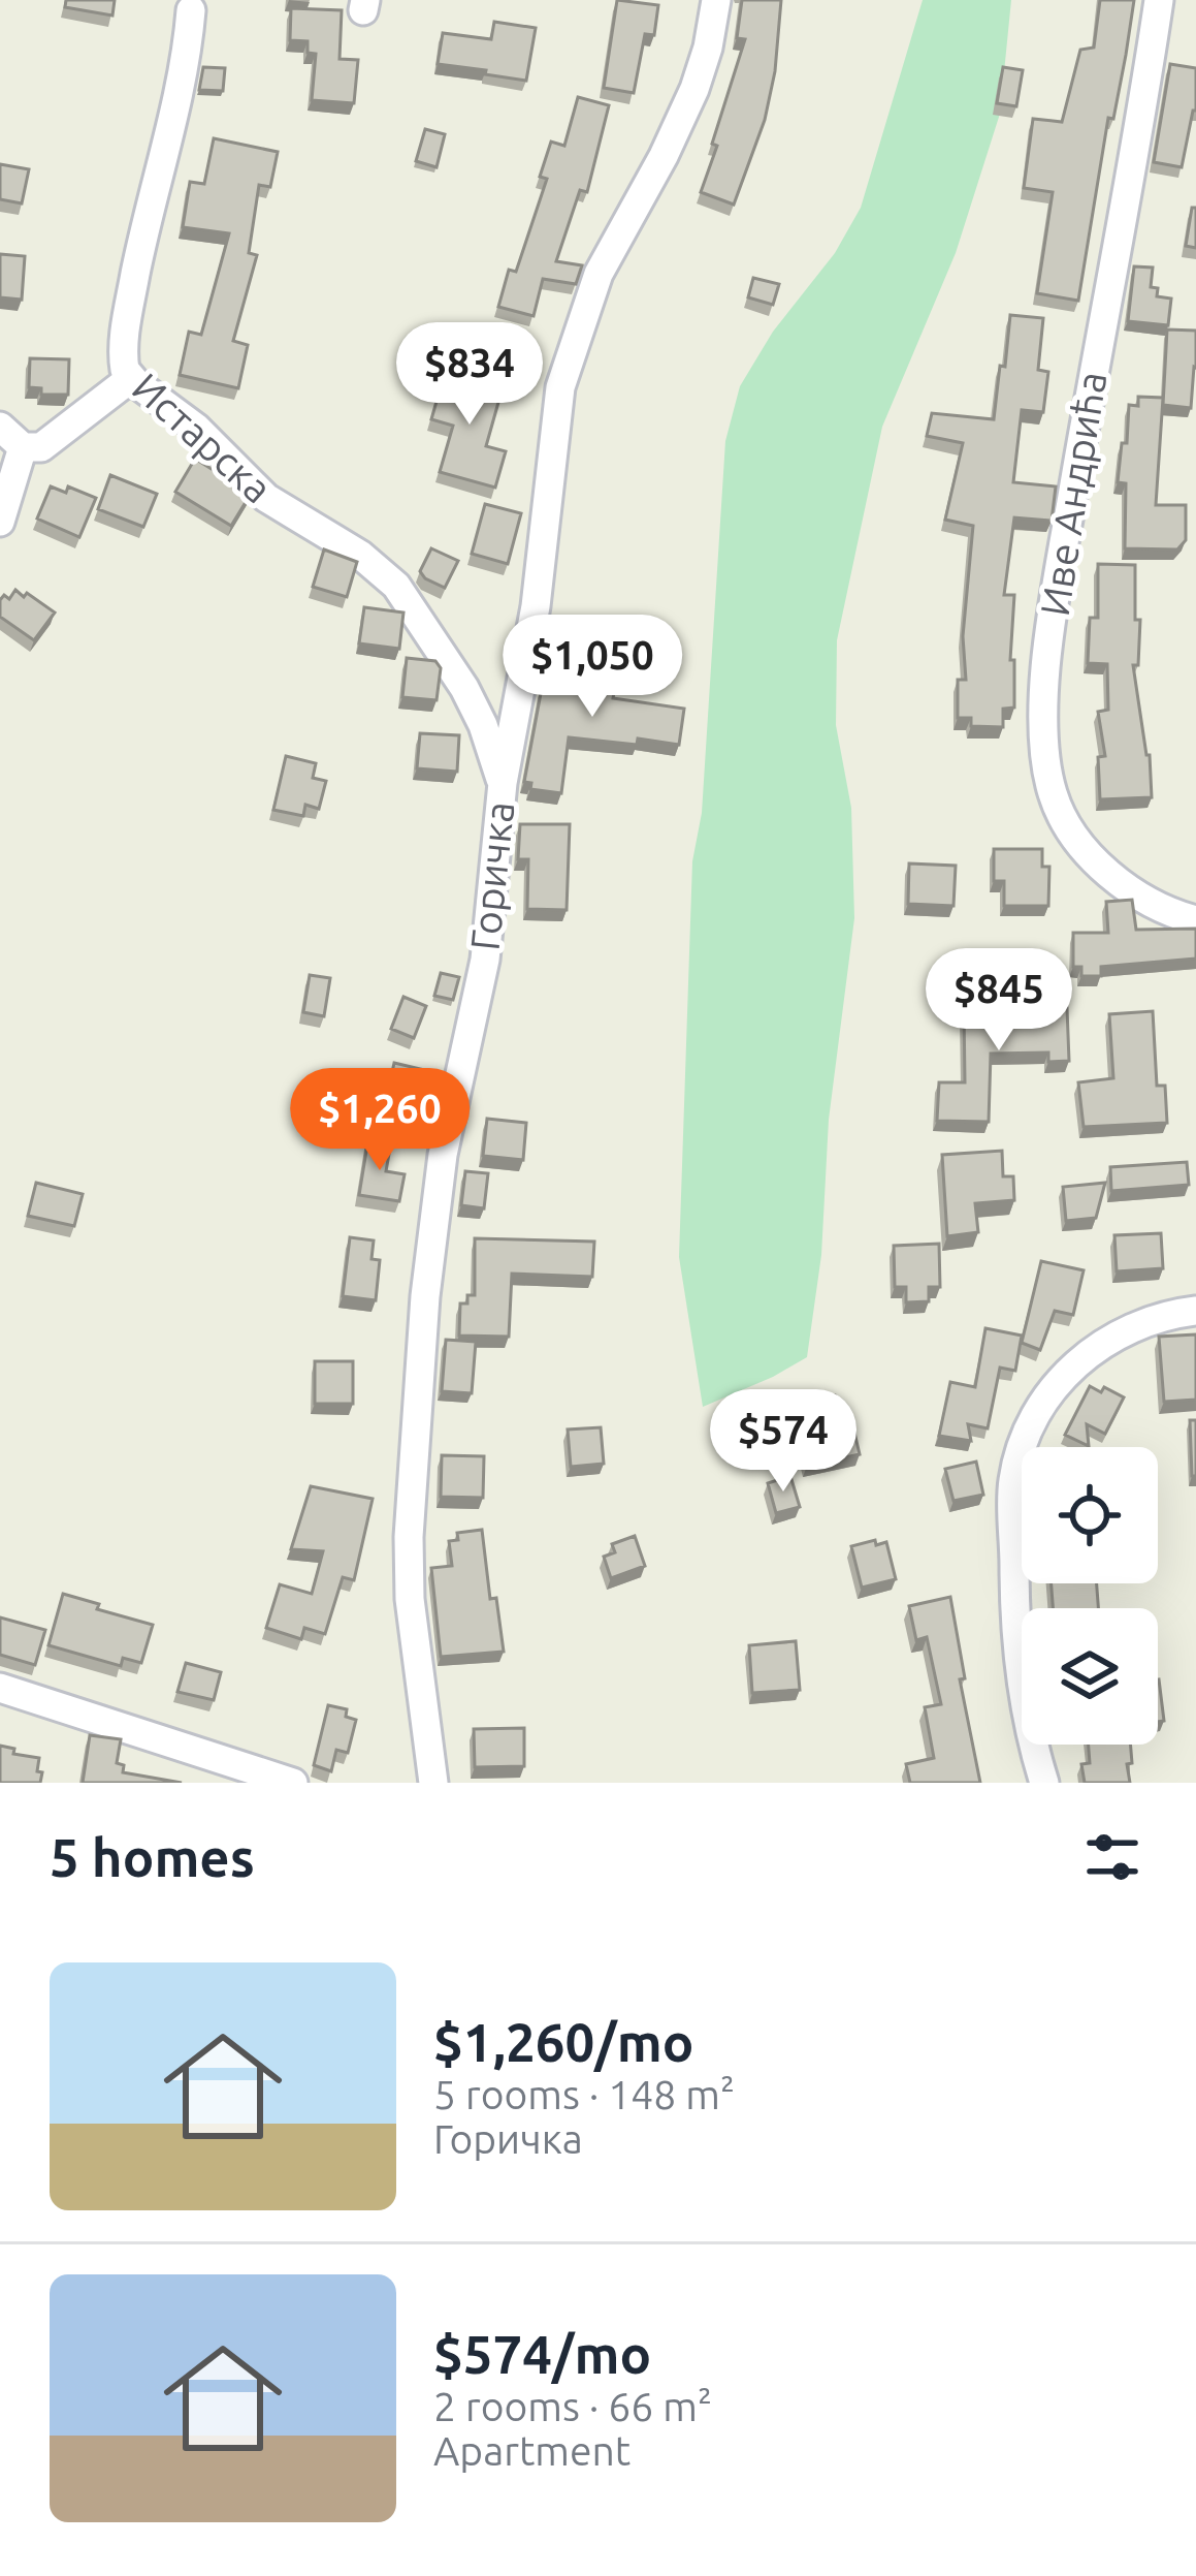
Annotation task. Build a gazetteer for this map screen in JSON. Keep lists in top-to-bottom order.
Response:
{
  "streets": {
    "street": ["Истарска", "Иве Андрића", "Горичка"]
  },
  "crossings": [
    ["Истарска", "Горичка"]
  ],
  "page": {
    "price": [
      "$834",
      "$1,050",
      "$845",
      "$1,260",
      "$574"
    ],
    "heading": "5 homes",
    "list": [
      {
        "name": "$1,260/mo",
        "note": "5 rooms · 148 m² · Горичка"
      },
      {
        "name": "$574/mo",
        "note": "2 rooms · 66 m² · Apartment"
      }
    ]
  }
}
